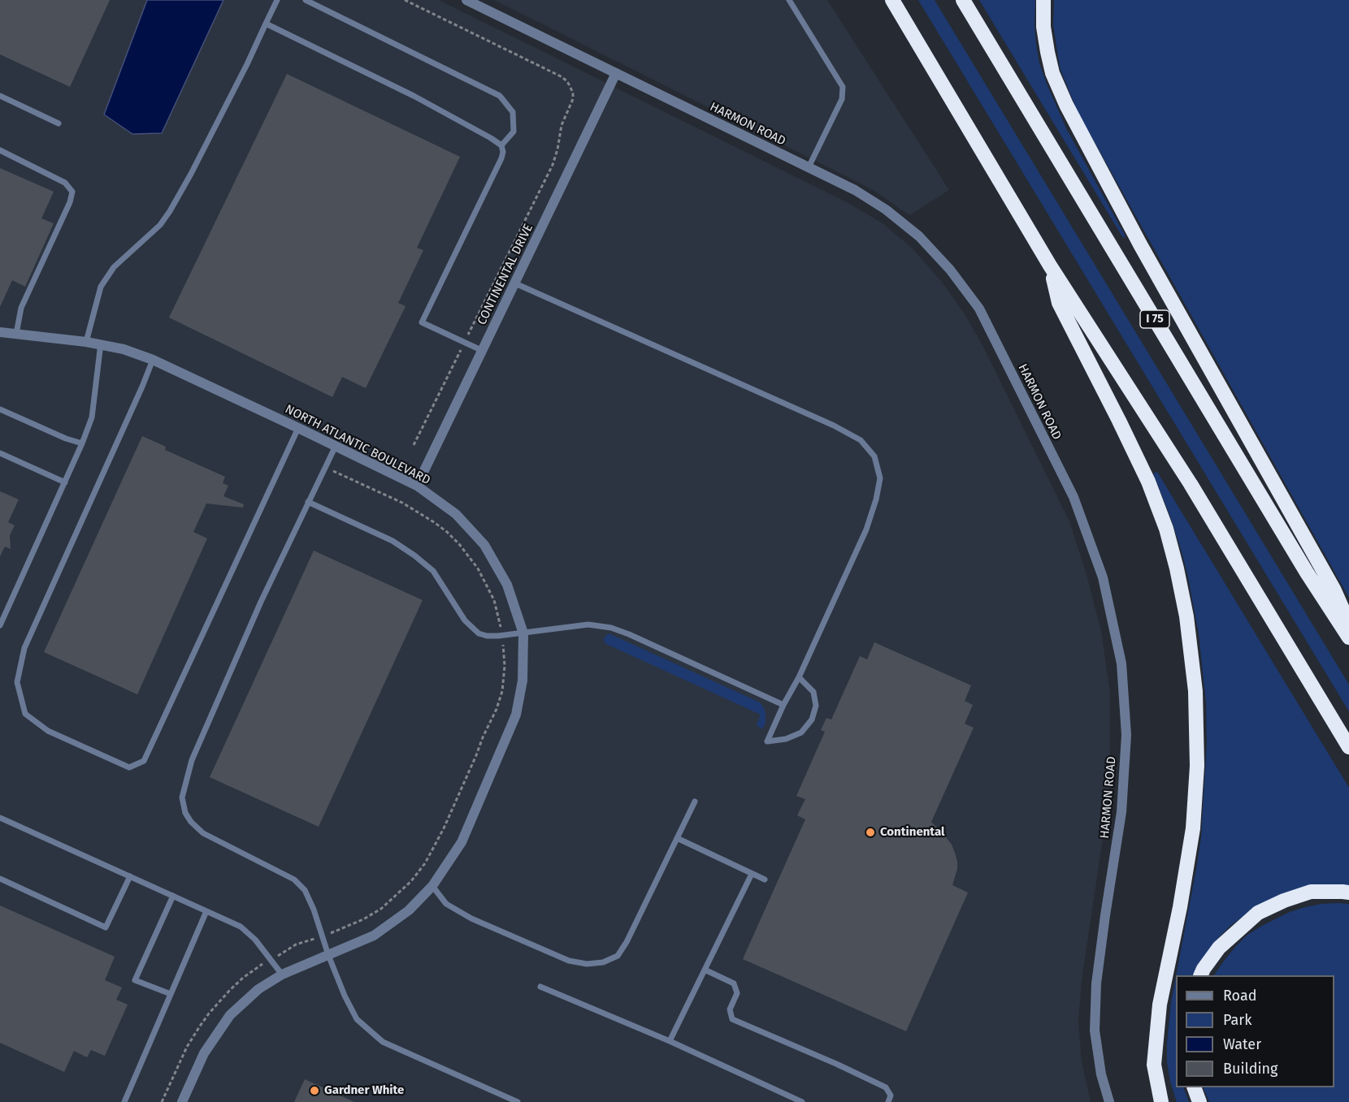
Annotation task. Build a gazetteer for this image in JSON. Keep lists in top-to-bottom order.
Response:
{
  "streets": {
    "highway": ["I 75"],
    "street": ["HARMON ROAD", "CONTINENTAL DRIVE", "NORTH ATLANTIC BOULEVARD"]
  },
  "crossings": [
    ["HARMON ROAD", "CONTINENTAL DRIVE"],
    ["CONTINENTAL DRIVE", "NORTH ATLANTIC BOULEVARD"]
  ],
  "places": ["Continental", "Gardner White"],
  "legend": [
    "Road",
    "Park",
    "Water",
    "Building"
  ]
}
